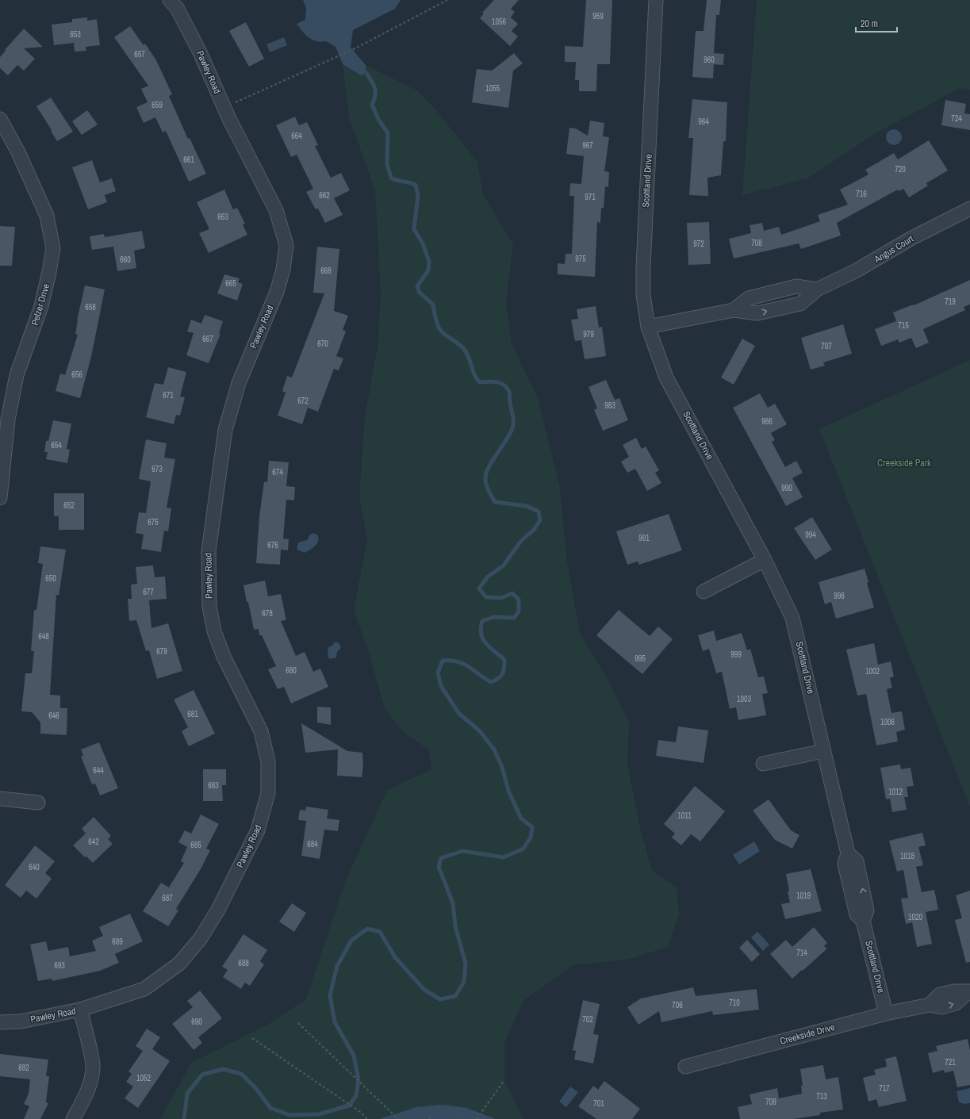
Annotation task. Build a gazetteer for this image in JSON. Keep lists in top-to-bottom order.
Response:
{
  "streets": {
    "street": [
      "Pawley Road",
      "Scottland Drive",
      "Angus Court",
      "Pelzer Drive",
      "Creekside Drive"
    ]
  },
  "crossings": [
    ["Scottland Drive", "Angus Court"],
    ["Scottland Drive", "Creekside Drive"]
  ],
  "parks": ["Creekside Park"],
  "house_numbers": [
    "959",
    "1056",
    "653",
    "657",
    "960",
    "1055",
    "659",
    "724",
    "964",
    "664",
    "967",
    "661",
    "720",
    "716",
    "662",
    "971",
    "663",
    "708",
    "972",
    "975",
    "660",
    "668",
    "665",
    "719",
    "658",
    "715",
    "979",
    "667",
    "670",
    "707",
    "656",
    "671",
    "672",
    "983",
    "986",
    "654",
    "673",
    "674",
    "990",
    "652",
    "675",
    "994",
    "991",
    "676",
    "650",
    "677",
    "998",
    "678",
    "648",
    "679",
    "999",
    "995",
    "680",
    "1002",
    "1003",
    "681",
    "646",
    "1006",
    "644",
    "683",
    "1012",
    "1011",
    "642",
    "684",
    "685",
    "1018",
    "640",
    "1019",
    "687",
    "1020",
    "689",
    "714",
    "688",
    "693",
    "710",
    "706",
    "702",
    "690",
    "721",
    "692",
    "1052",
    "717",
    "713",
    "709",
    "701"
  ],
  "scale_bar": "20 m"
}
